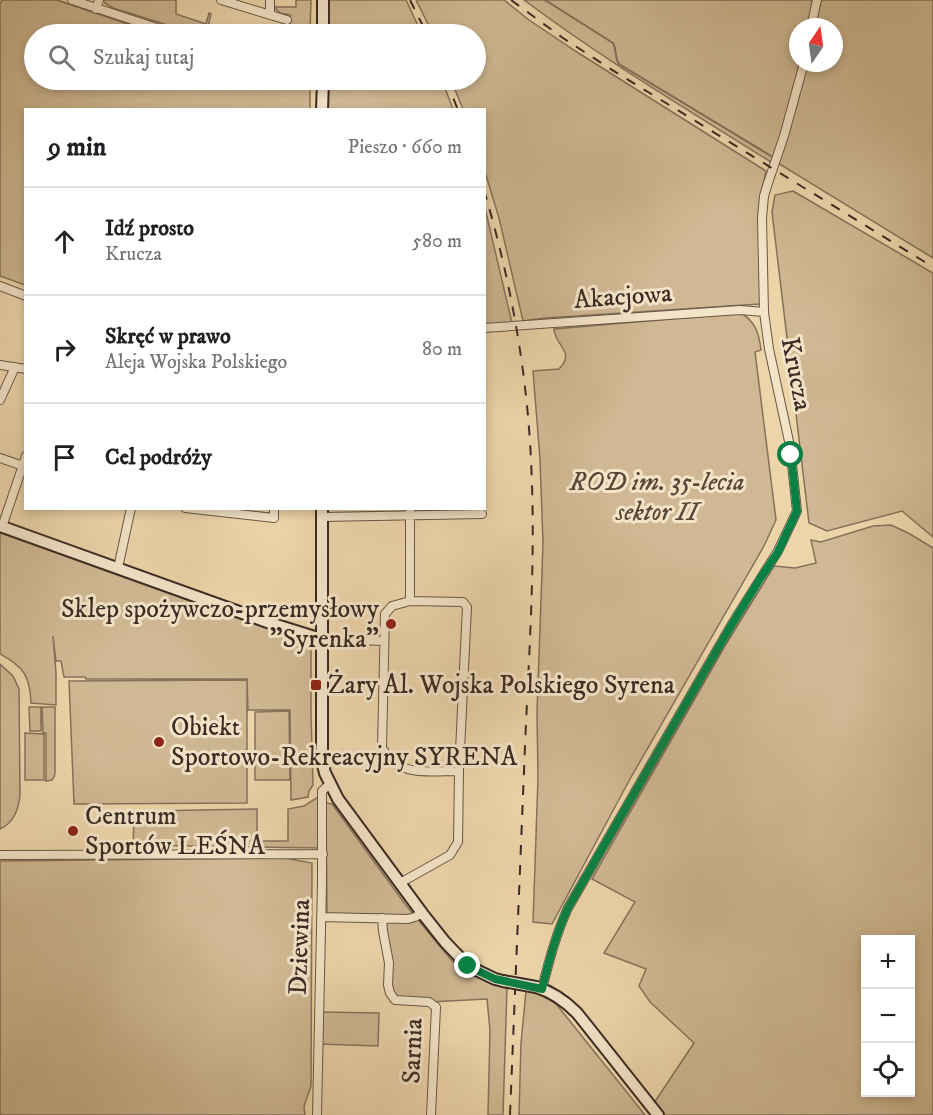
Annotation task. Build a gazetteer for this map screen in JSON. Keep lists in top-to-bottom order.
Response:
{
  "streets": {
    "street": [
      "Akacjowa",
      "Krucza",
      "Dziewina",
      "Sarnia"
    ]
  },
  "crossings": [
    ["Akacjowa", "Krucza"]
  ],
  "parks": ["ROD im. 35-lecia sektor II"],
  "places": {
    "other": ["Sklep spożywczo-przemysłowy \"Syrenka\"", "Obiekt Sportowo-Rekreacyjny SYRENA", "Centrum Sportów LEŚNA"],
    "transit": ["Żary Al. Wojska Polskiego Syrena"]
  },
  "north": "top",
  "page": {
    "search": "Szukaj tutaj",
    "heading": ["9 min", "Pieszo · 660 m"],
    "list": [
      ["Idź prosto", "Krucza", "580 m"],
      ["Skręć w prawo", "Aleja Wojska Polskiego", "80 m"],
      "Cel podróży"
    ],
    "map_buttons": ["+", "−"]
  }
}
